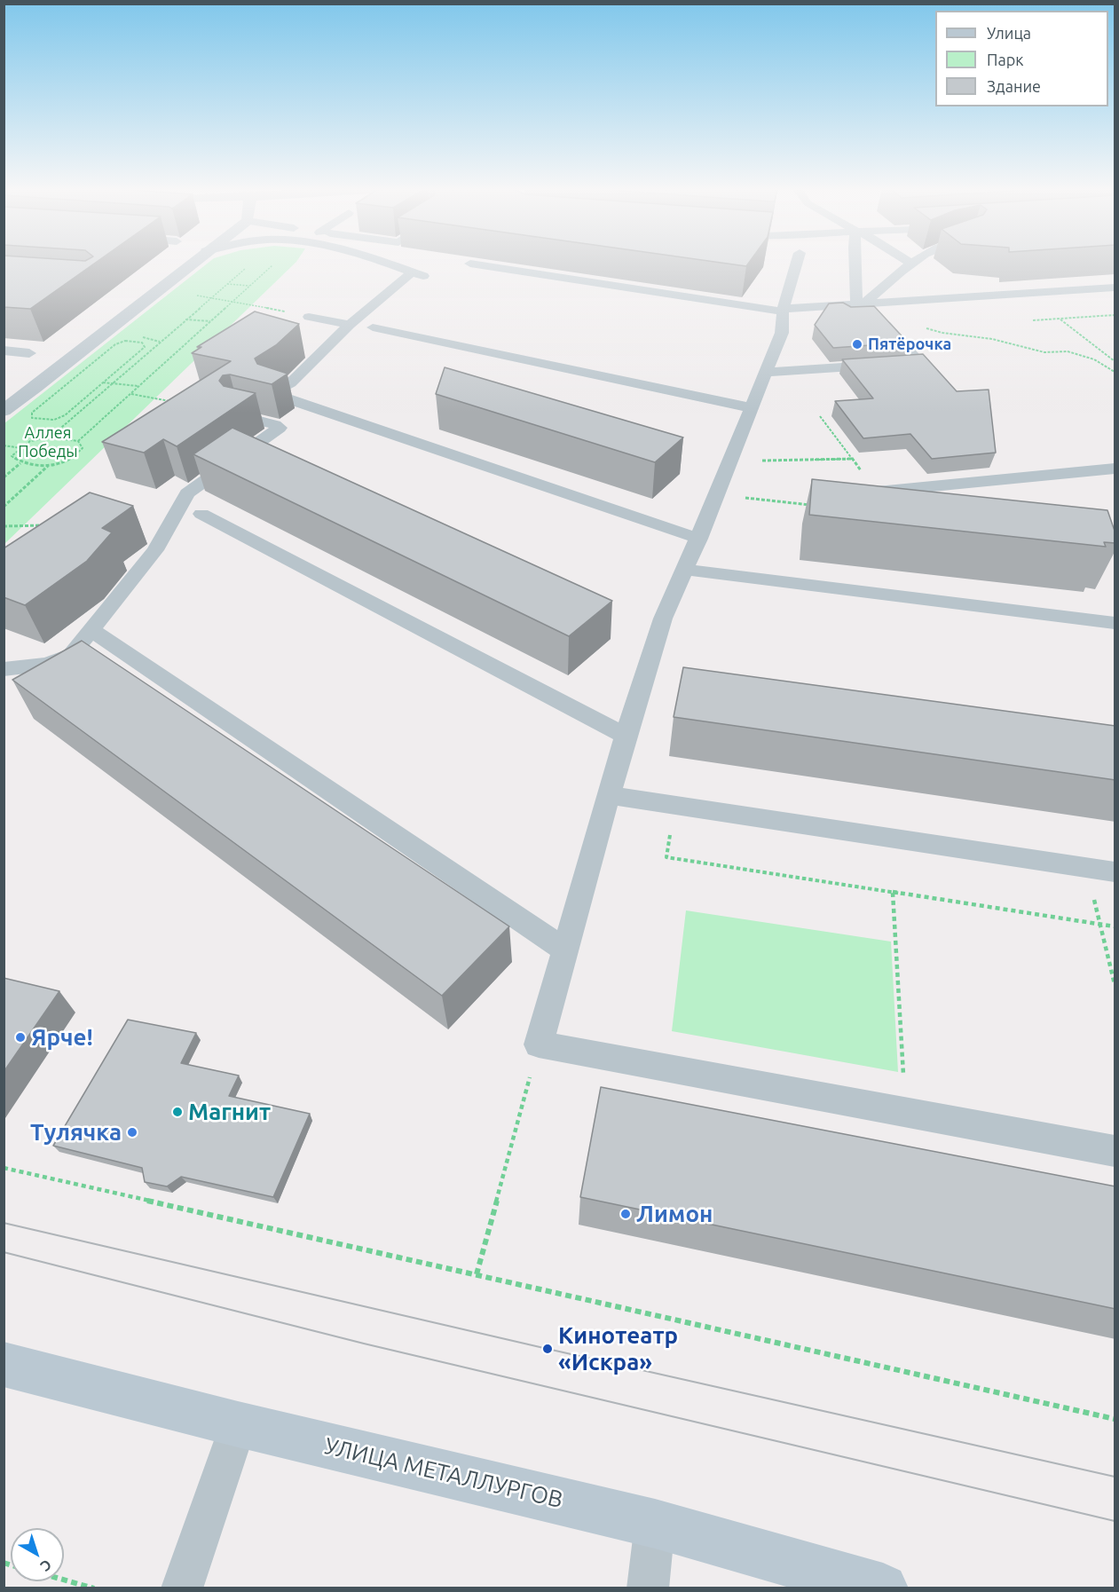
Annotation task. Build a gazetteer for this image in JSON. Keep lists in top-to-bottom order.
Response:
{
  "streets": {
    "main road": ["УЛИЦА МЕТАЛЛУРГОВ"]
  },
  "parks": ["Аллея Победы"],
  "places": [
    "Пятёрочка",
    "Ярче!",
    "Магнит",
    "Тулячка",
    "Лимон",
    "Кинотеатр «Искра»"
  ],
  "legend": ["Улица", "Парк", "Здание"],
  "north": "bottom right"
}
